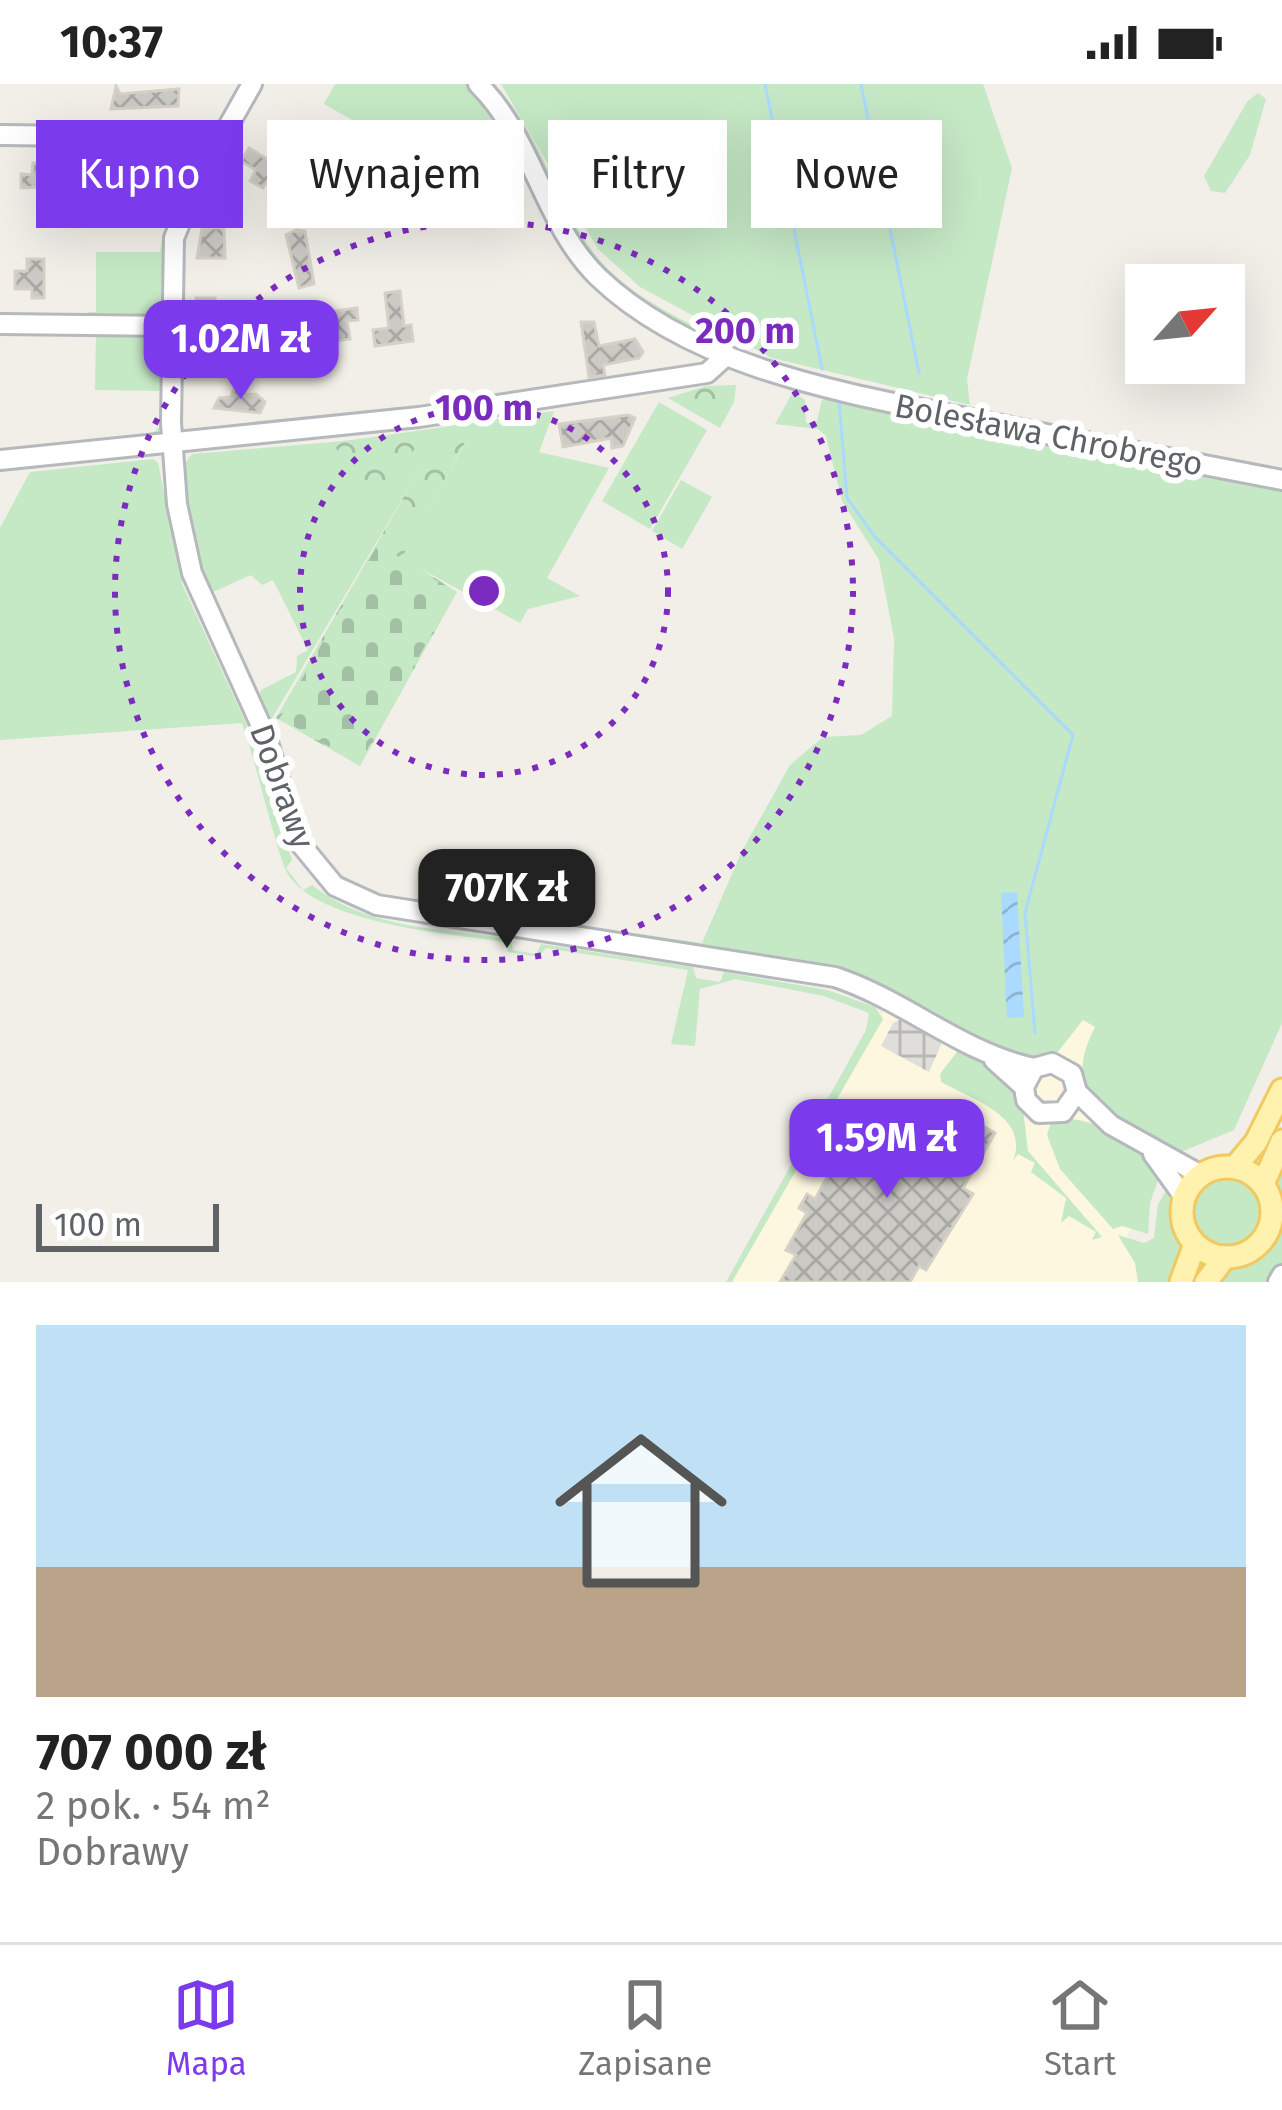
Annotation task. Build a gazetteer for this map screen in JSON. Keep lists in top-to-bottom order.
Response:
{
  "streets": {
    "street": ["Bolesława Chrobrego", "Dobrawy"]
  },
  "scale_bar": "100 m",
  "north": "top right",
  "page": {
    "status": "10:37",
    "chip": [
      "Kupno",
      "Wynajem",
      "Filtry",
      "Nowe"
    ],
    "price": ["1.02M zł", "707K zł", "1.59M zł"],
    "scale": "100 m",
    "list": [
      {
        "name": "707 000 zł",
        "note": "2 pok. · 54 m² · Dobrawy"
      }
    ],
    "tabs": ["Mapa", "Zapisane", "Start"]
  },
  "rings": ["200 m", "100 m"]
}
